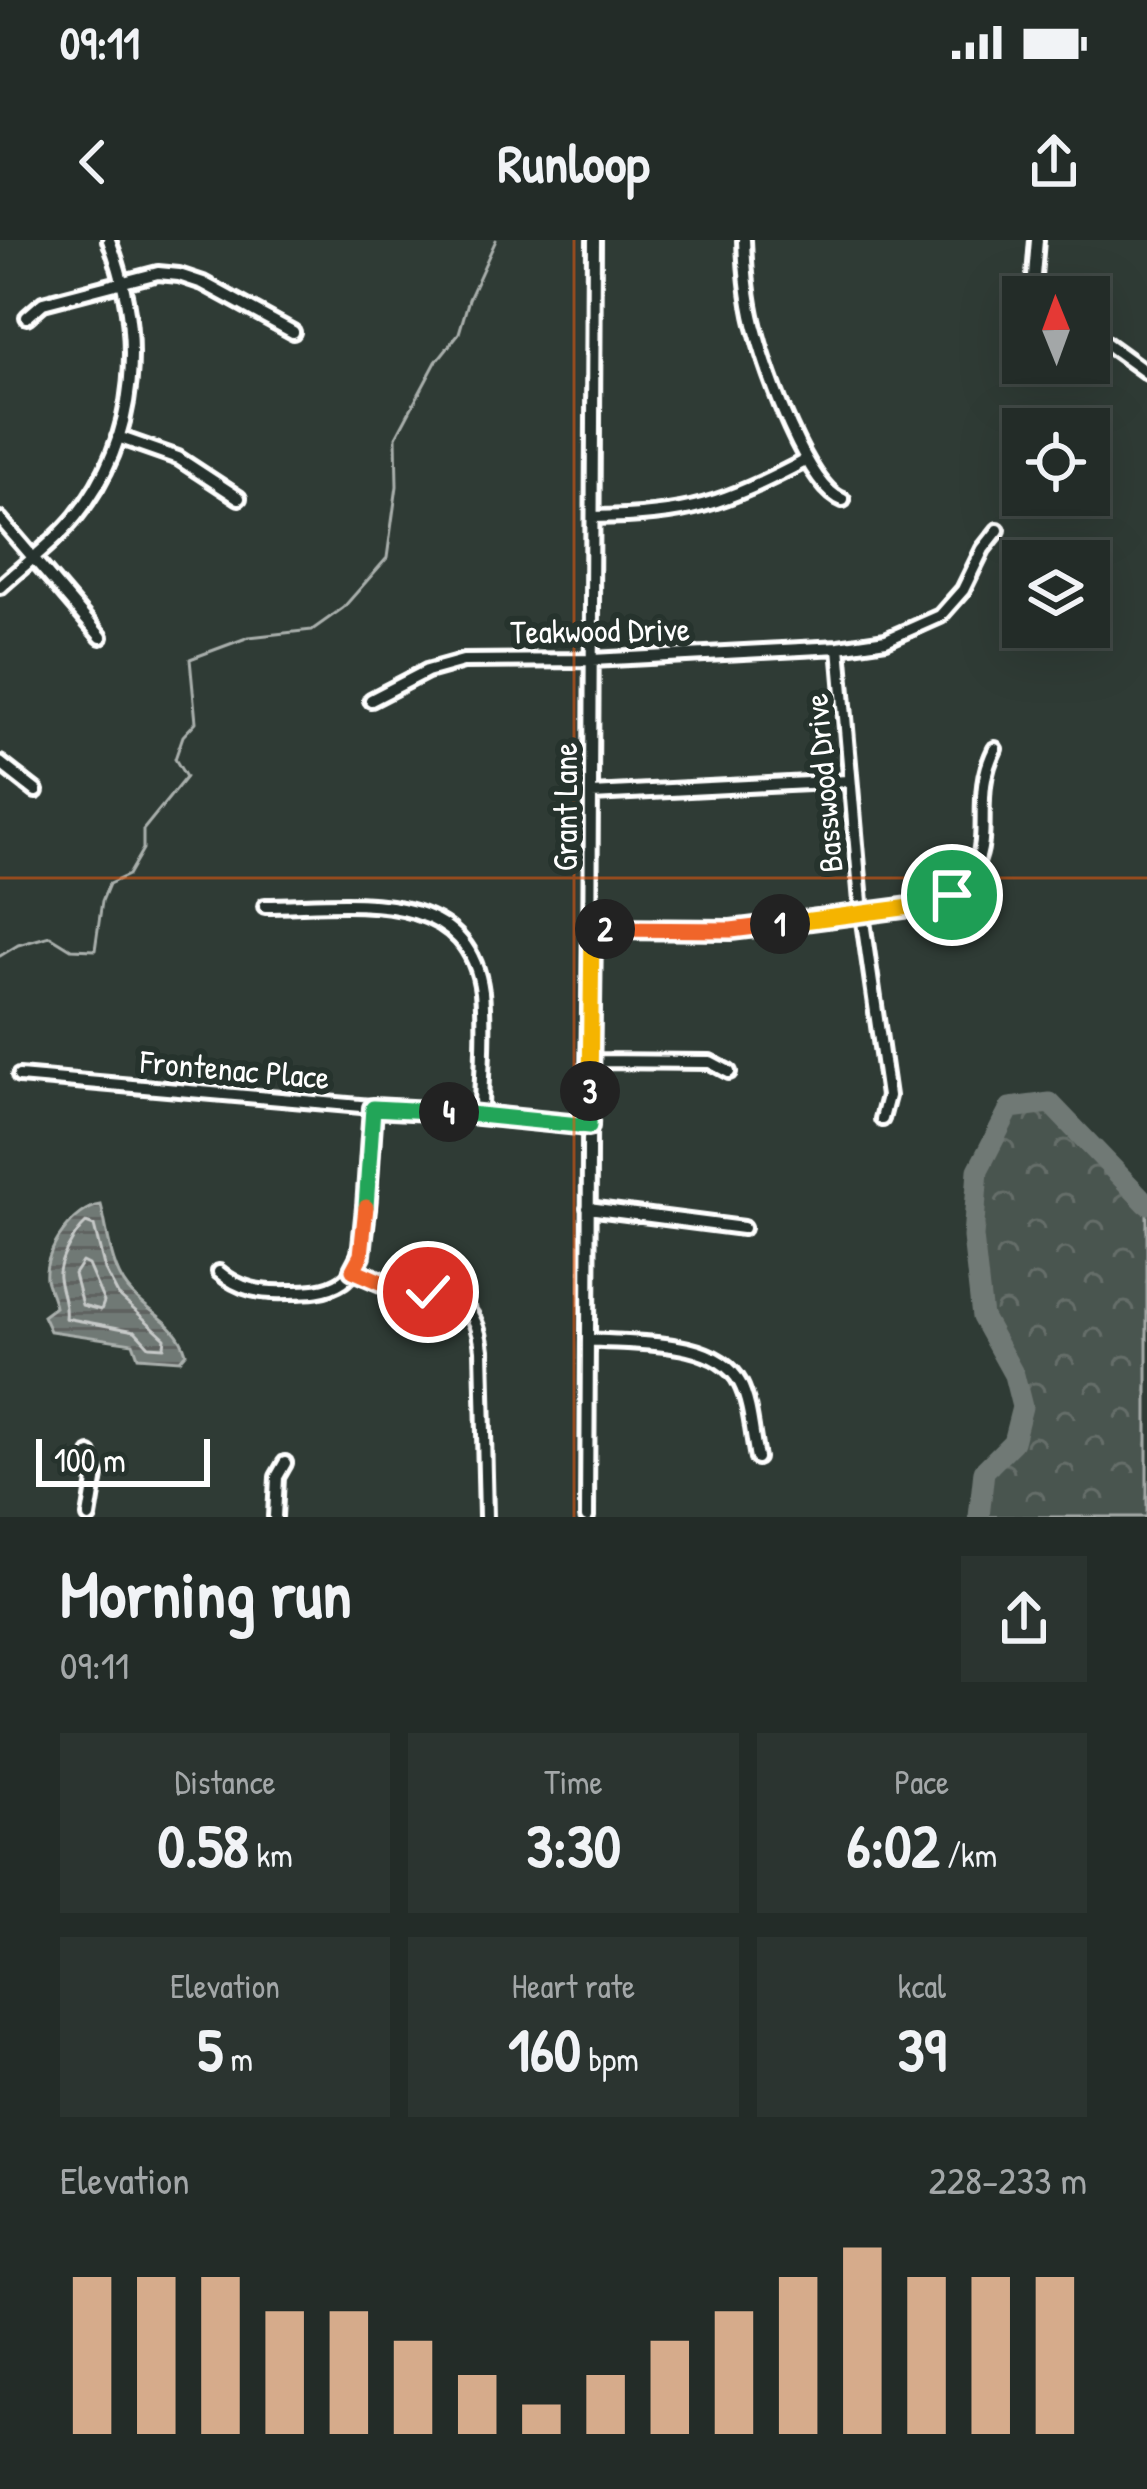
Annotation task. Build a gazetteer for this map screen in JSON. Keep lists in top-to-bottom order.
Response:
{
  "streets": {
    "street": [
      "Teakwood Drive",
      "Basswood Drive",
      "Grant Lane",
      "Frontenac Place"
    ]
  },
  "crossings": [
    ["Teakwood Drive", "Basswood Drive"],
    ["Teakwood Drive", "Grant Lane"],
    ["Grant Lane", "Frontenac Place"]
  ],
  "scale_bar": "100 m",
  "north": "top",
  "page": {
    "status": "09:11",
    "header": "Runloop",
    "pins": [
      "1",
      "2",
      "3",
      "4"
    ],
    "scale": "100 m",
    "heading": ["Morning run", "09:11"],
    "stats": [
      ["Distance", "0.58 km"],
      ["Time", "3:30"],
      ["Pace", "6:02 /km"],
      ["Elevation", "5 m"],
      ["Heart rate", "160 bpm"],
      ["kcal", "39"]
    ],
    "chart": ["Elevation", "228–233 m"]
  }
}
